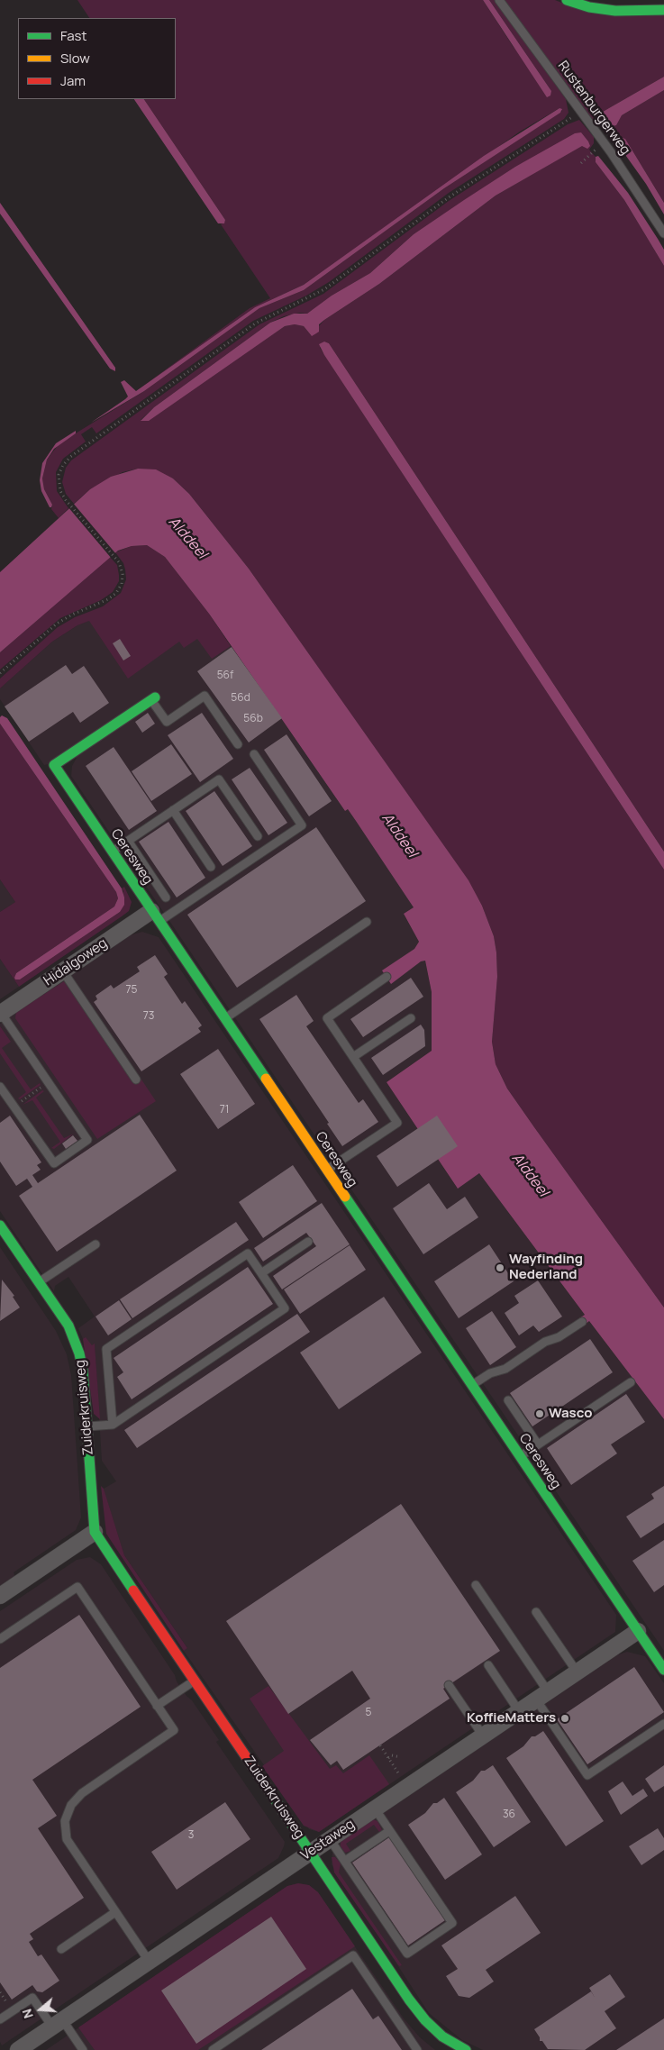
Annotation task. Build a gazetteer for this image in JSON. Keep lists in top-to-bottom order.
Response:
{
  "streets": {
    "street": [
      "Ceresweg",
      "Hidalgoweg",
      "Zuiderkruisweg",
      "Vestaweg"
    ],
    "lane": ["Rustenburgerweg"]
  },
  "crossings": [
    ["Ceresweg", "Hidalgoweg"],
    ["Ceresweg", "Vestaweg"],
    ["Zuiderkruisweg", "Vestaweg"]
  ],
  "water": ["Alddeel"],
  "places": ["Wayfinding Nederland", "Wasco", "KoffieMatters"],
  "house_numbers": [
    "56f",
    "56d",
    "56b",
    "75",
    "73",
    "71",
    "5",
    "36",
    "3"
  ],
  "legend": ["Fast", "Slow", "Jam"],
  "north": "left"
}
